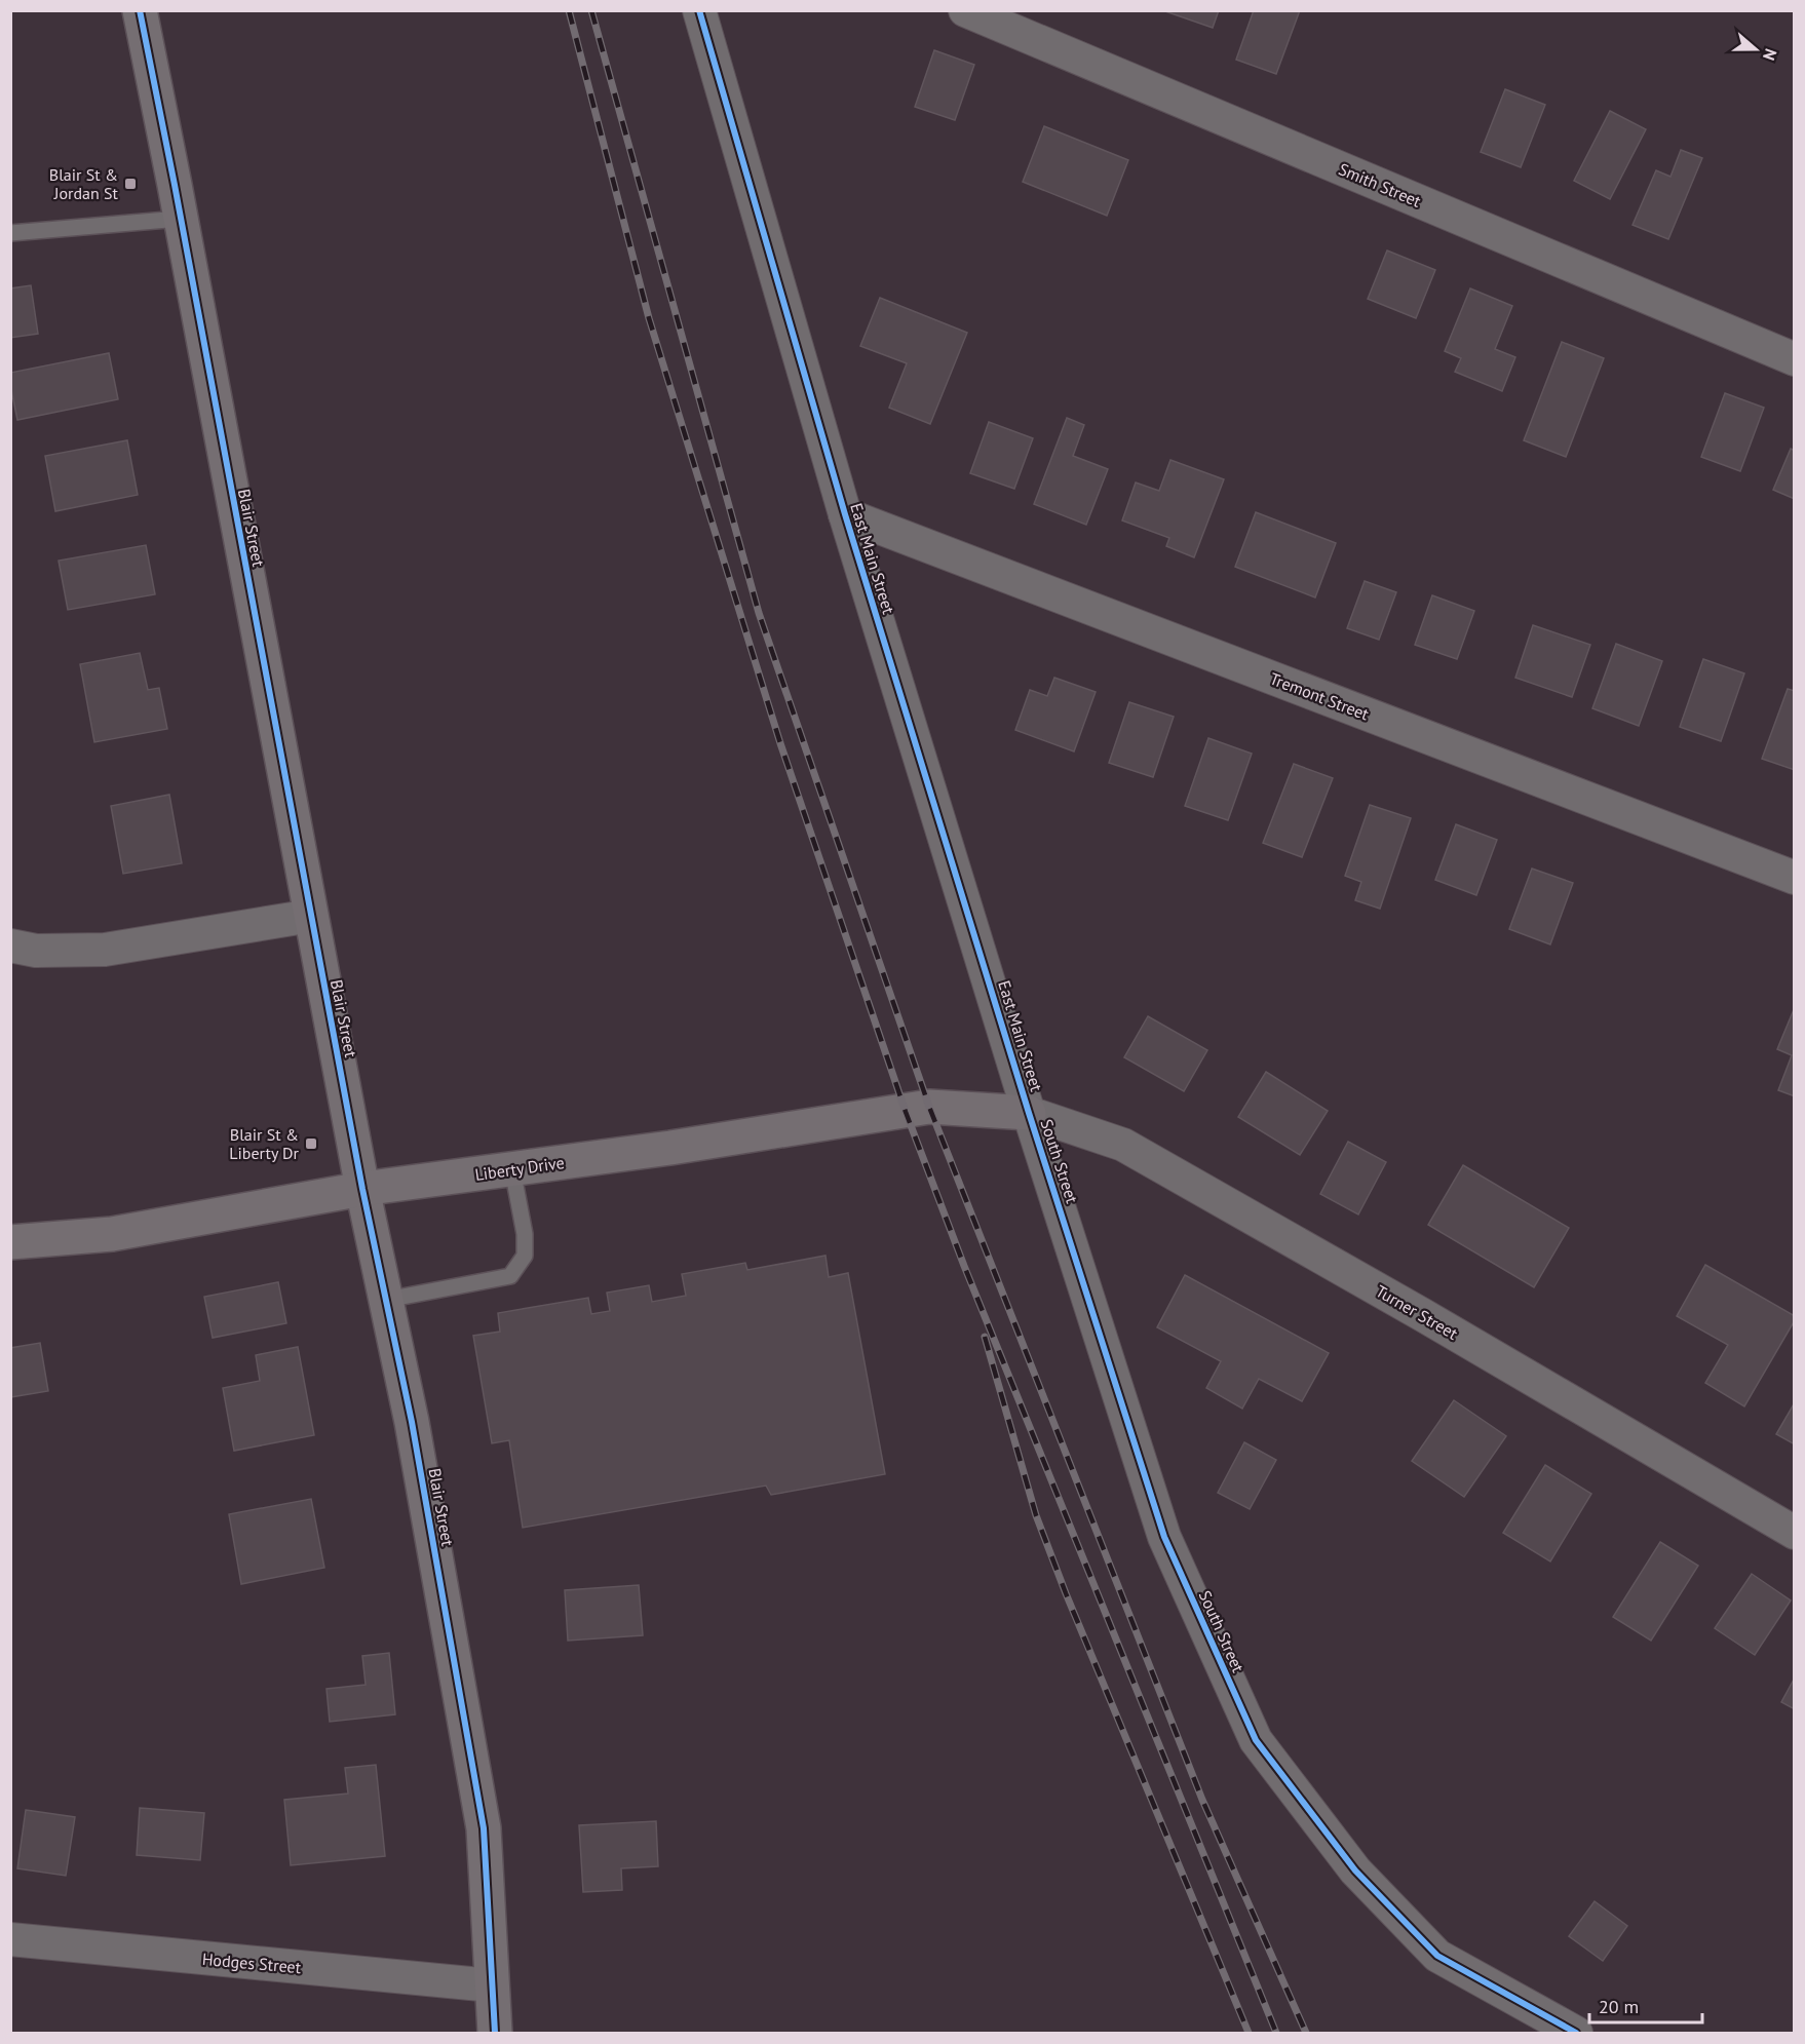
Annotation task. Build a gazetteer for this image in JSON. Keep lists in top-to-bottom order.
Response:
{
  "streets": {
    "street": [
      "Smith Street",
      "Blair Street",
      "East Main Street",
      "Tremont Street",
      "South Street",
      "Liberty Drive",
      "Turner Street",
      "Hodges Street"
    ]
  },
  "crossings": [
    ["Blair Street", "Liberty Drive"],
    ["Blair Street", "Hodges Street"],
    ["East Main Street", "Tremont Street"],
    ["East Main Street", "South Street"],
    ["East Main Street", "Liberty Drive"],
    ["East Main Street", "Turner Street"],
    ["South Street", "Liberty Drive"],
    ["South Street", "Turner Street"],
    ["Liberty Drive", "Turner Street"]
  ],
  "places": {
    "transit": ["Blair St & Jordan St", "Blair St & Liberty Dr"]
  },
  "scale_bar": "20 m",
  "north": "right"
}
